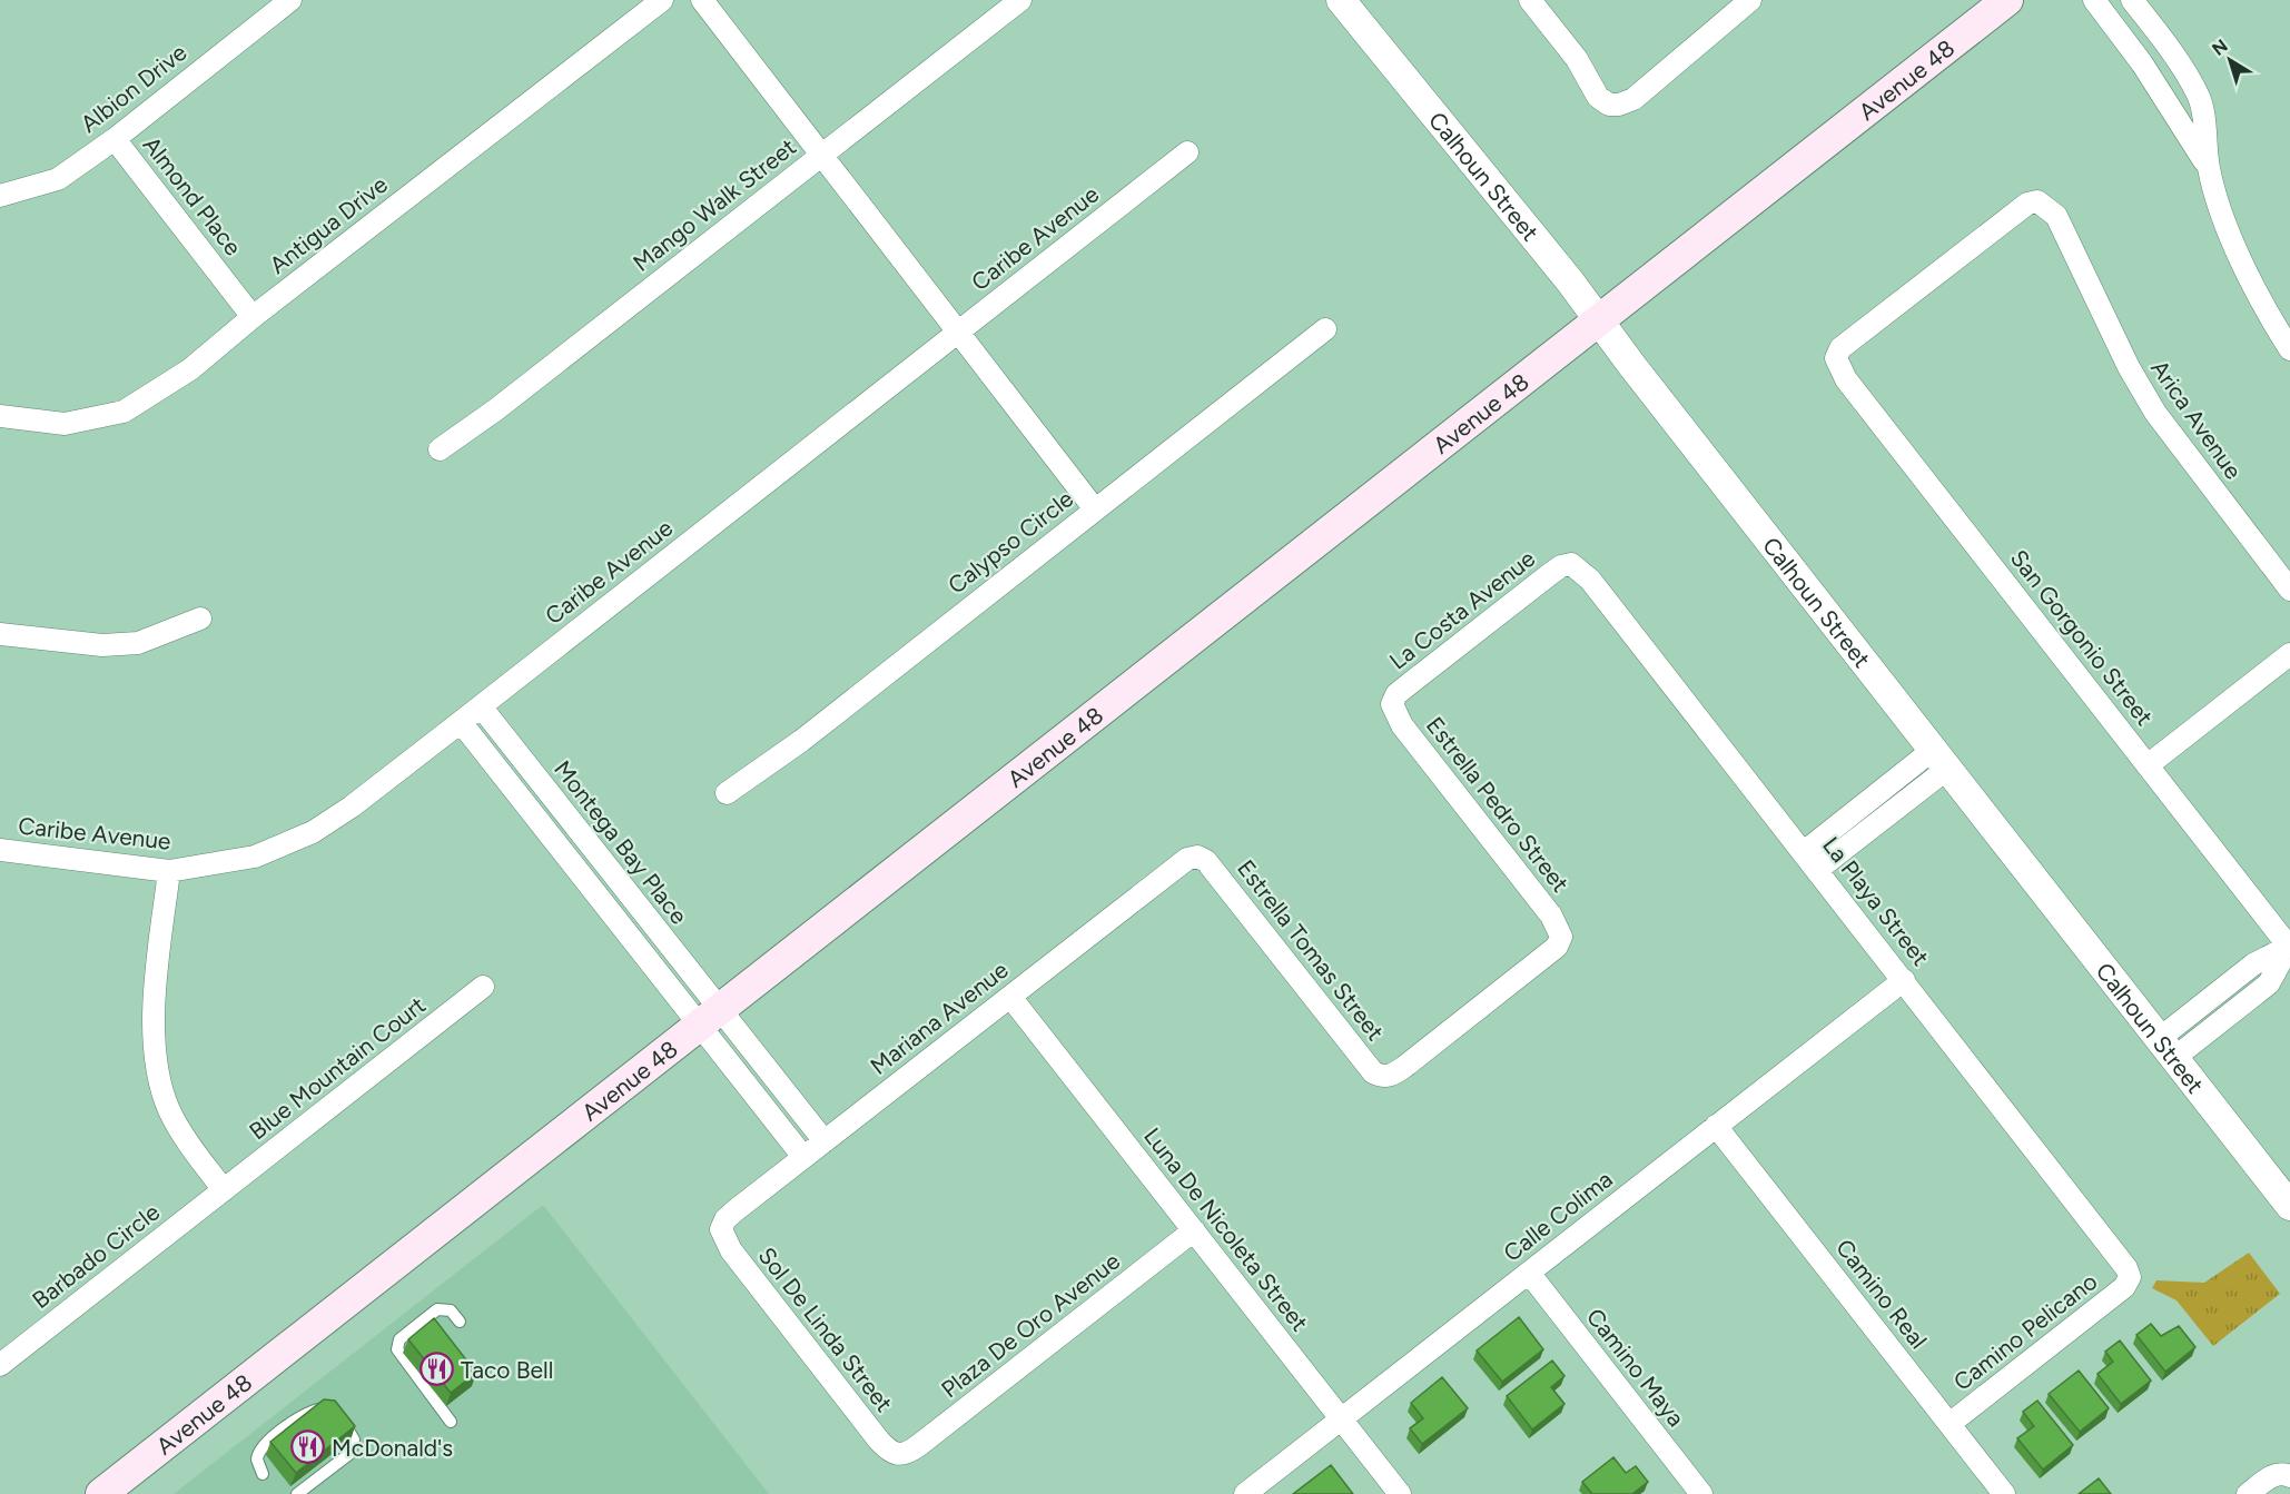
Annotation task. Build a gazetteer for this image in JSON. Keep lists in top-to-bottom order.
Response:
{
  "streets": {
    "main road": ["Avenue 48"],
    "street": [
      "Albion Drive",
      "Calhoun Street",
      "Almond Place",
      "Mango Walk Street",
      "Antigua Drive",
      "Caribe Avenue",
      "Arica Avenue",
      "Calypso Circle",
      "La Costa Avenue",
      "San Gorgonio Street",
      "Estrella Pedro Street",
      "Montega Bay Place",
      "La Playa Street",
      "Estrella Tomas Street",
      "Mariana Avenue",
      "Blue Mountain Court",
      "Calle Colima",
      "Luna De Nicoleta Street",
      "Barbado Circle",
      "Camino Real",
      "Plaza De Oro Avenue",
      "Sol De Linda Street",
      "Camino Pelicano",
      "Camino Maya"
    ]
  },
  "crossings": [
    ["Avenue 48", "Calhoun Street"],
    ["Avenue 48", "Montega Bay Place"],
    ["Albion Drive", "Almond Place"],
    ["Almond Place", "Antigua Drive"],
    ["Caribe Avenue", "Montega Bay Place"],
    ["Arica Avenue", "San Gorgonio Street"],
    ["La Costa Avenue", "Estrella Pedro Street"],
    ["La Costa Avenue", "La Playa Street"],
    ["Estrella Pedro Street", "Estrella Tomas Street"],
    ["La Playa Street", "Calle Colima"],
    ["La Playa Street", "Camino Pelicano"],
    ["Estrella Tomas Street", "Mariana Avenue"],
    ["Mariana Avenue", "Luna De Nicoleta Street"],
    ["Mariana Avenue", "Sol De Linda Street"],
    ["Blue Mountain Court", "Barbado Circle"],
    ["Calle Colima", "Luna De Nicoleta Street"],
    ["Calle Colima", "Camino Real"],
    ["Calle Colima", "Camino Maya"],
    ["Luna De Nicoleta Street", "Plaza De Oro Avenue"],
    ["Camino Real", "Camino Pelicano"],
    ["Plaza De Oro Avenue", "Sol De Linda Street"]
  ],
  "places": {
    "restaurant": ["Taco Bell", "McDonald's"]
  },
  "north": "top left"
}
